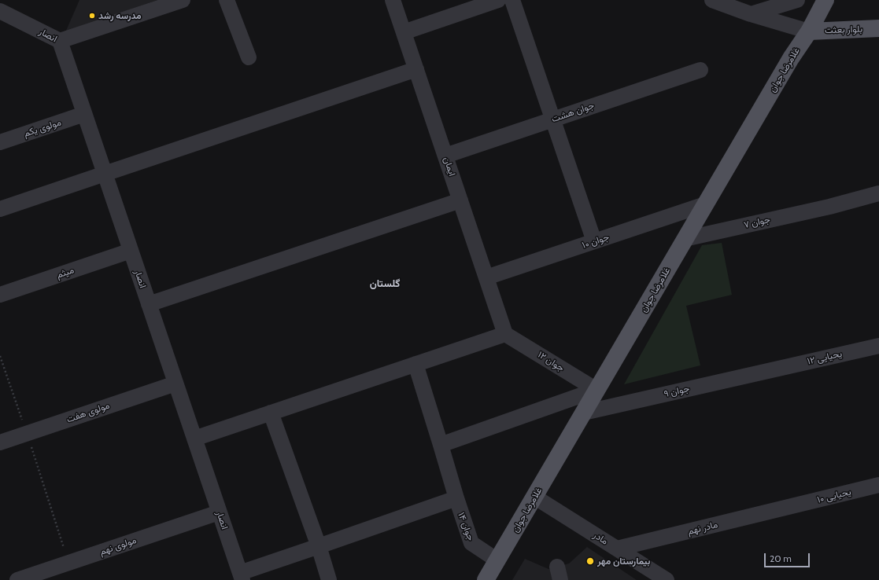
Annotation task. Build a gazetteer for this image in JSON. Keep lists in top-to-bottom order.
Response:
{
  "streets": {
    "main road": ["بلوار بعثت", "غلامرضا جوان"],
    "street": [
      "انصار",
      "جوان هشت",
      "مولوی یکم",
      "ایمان",
      "جوان ۷",
      "جوان ۱۰",
      "میثم",
      "یحیایی ۱۲",
      "جوان ۱۲",
      "جوان ۹",
      "مولوی هفت",
      "یحیایی ۱۰",
      "جوان ۱۴",
      "مادر نهم",
      "مادر",
      "مولوی نهم"
    ]
  },
  "crossings": [
    ["بلوار بعثت", "غلامرضا جوان"],
    ["انصار", "مولوی یکم"],
    ["انصار", "میثم"],
    ["انصار", "مولوی هفت"],
    ["انصار", "مولوی نهم"],
    ["غلامرضا جوان", "جوان ۷"],
    ["غلامرضا جوان", "جوان ۱۰"],
    ["غلامرضا جوان", "جوان ۱۲"],
    ["غلامرضا جوان", "جوان ۹"],
    ["غلامرضا جوان", "جوان ۱۴"],
    ["غلامرضا جوان", "مادر"],
    ["جوان هشت", "ایمان"],
    ["ایمان", "جوان ۱۰"],
    ["ایمان", "جوان ۱۲"],
    ["یحیایی ۱۲", "جوان ۹"],
    ["یحیایی ۱۰", "مادر نهم"],
    ["مادر نهم", "مادر"]
  ],
  "districts": ["گلستان"],
  "places": ["مدرسه رشد", "بیمارستان مهر"],
  "scale_bar": "20 m"
}
